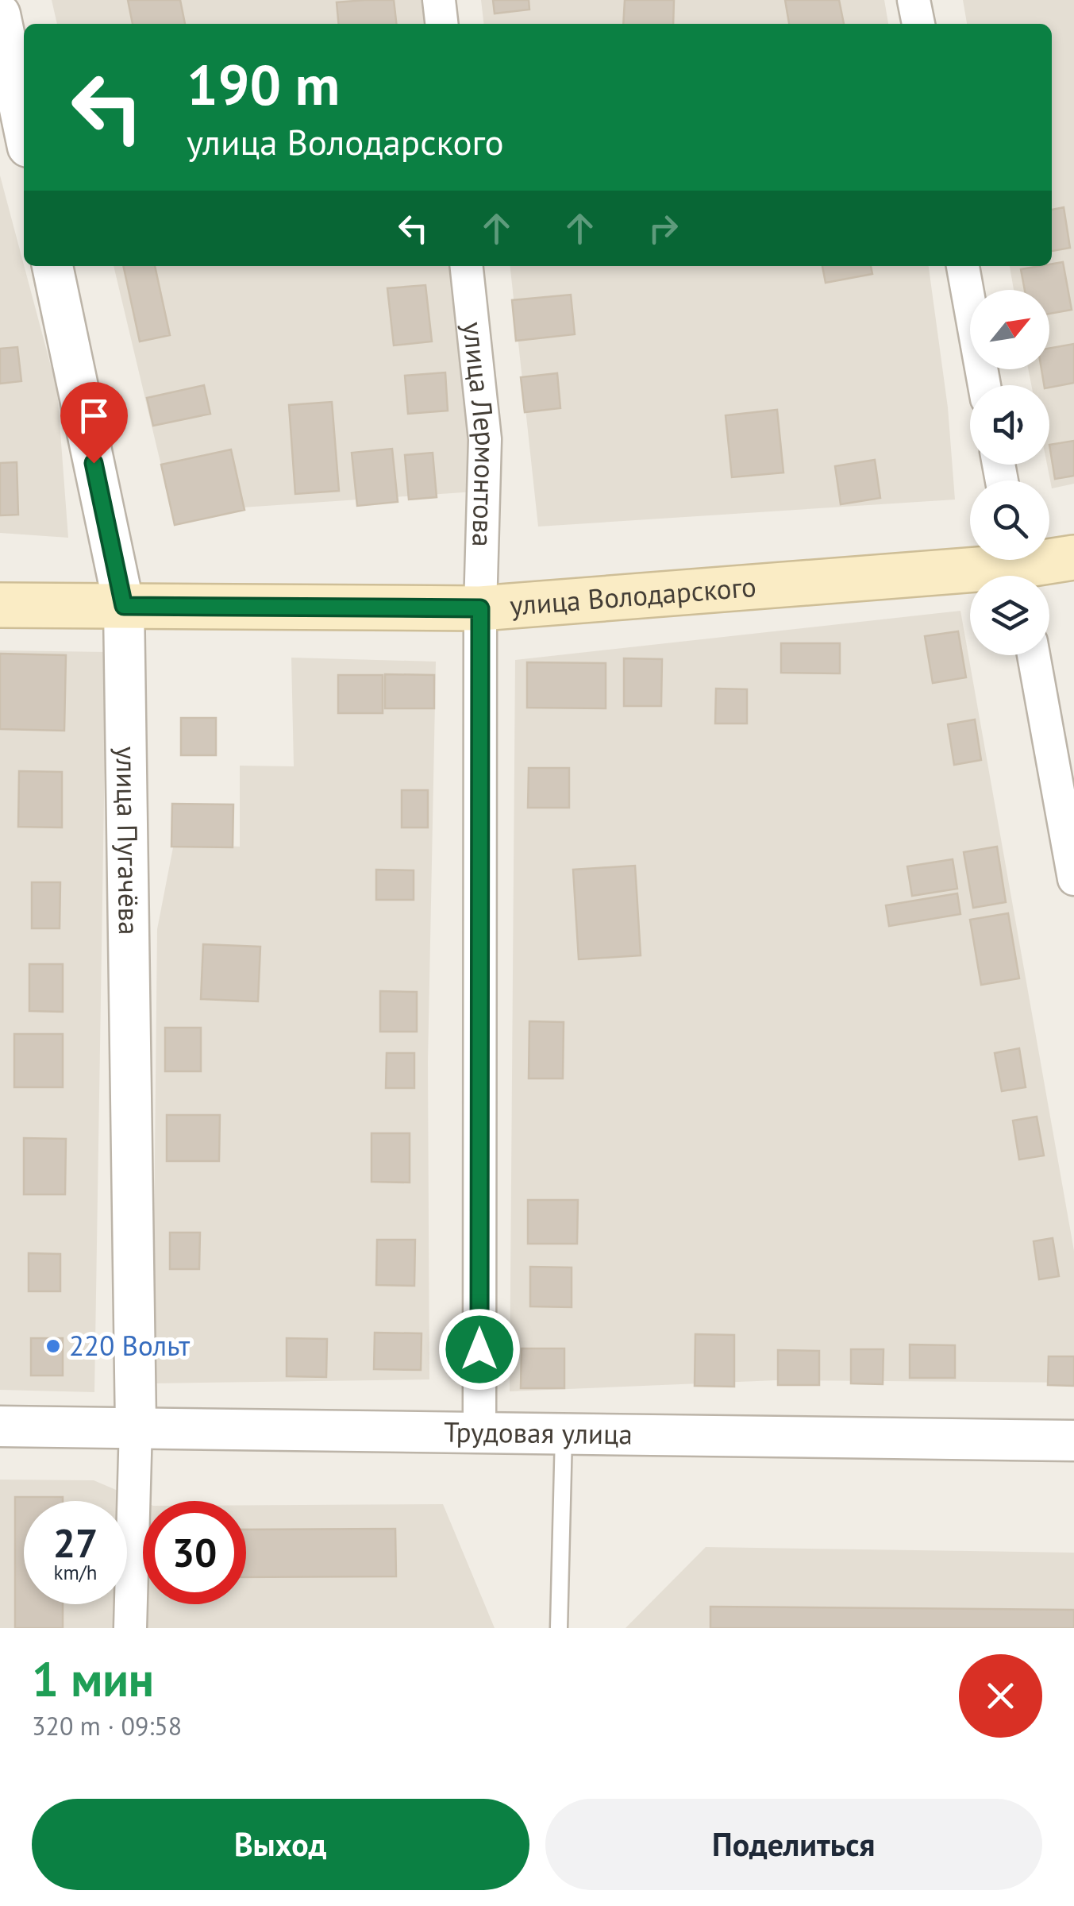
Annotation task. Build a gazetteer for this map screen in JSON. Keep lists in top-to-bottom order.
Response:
{
  "streets": {
    "main road": ["улица Володарского"],
    "street": ["улица Лермонтова", "улица Пугачёва", "Трудовая улица"]
  },
  "crossings": [
    ["улица Лермонтова", "улица Володарского"],
    ["улица Лермонтова", "Трудовая улица"],
    ["улица Володарского", "улица Пугачёва"],
    ["улица Пугачёва", "Трудовая улица"]
  ],
  "places": ["220 Вольт"],
  "north": "top right",
  "page": {
    "turn": ["190 m", "улица Володарского"],
    "speed": "27 km/h",
    "limit": "30",
    "heading": ["1 мин", "320 m · 09:58"],
    "buttons": ["Выход", "Поделиться"]
  }
}
